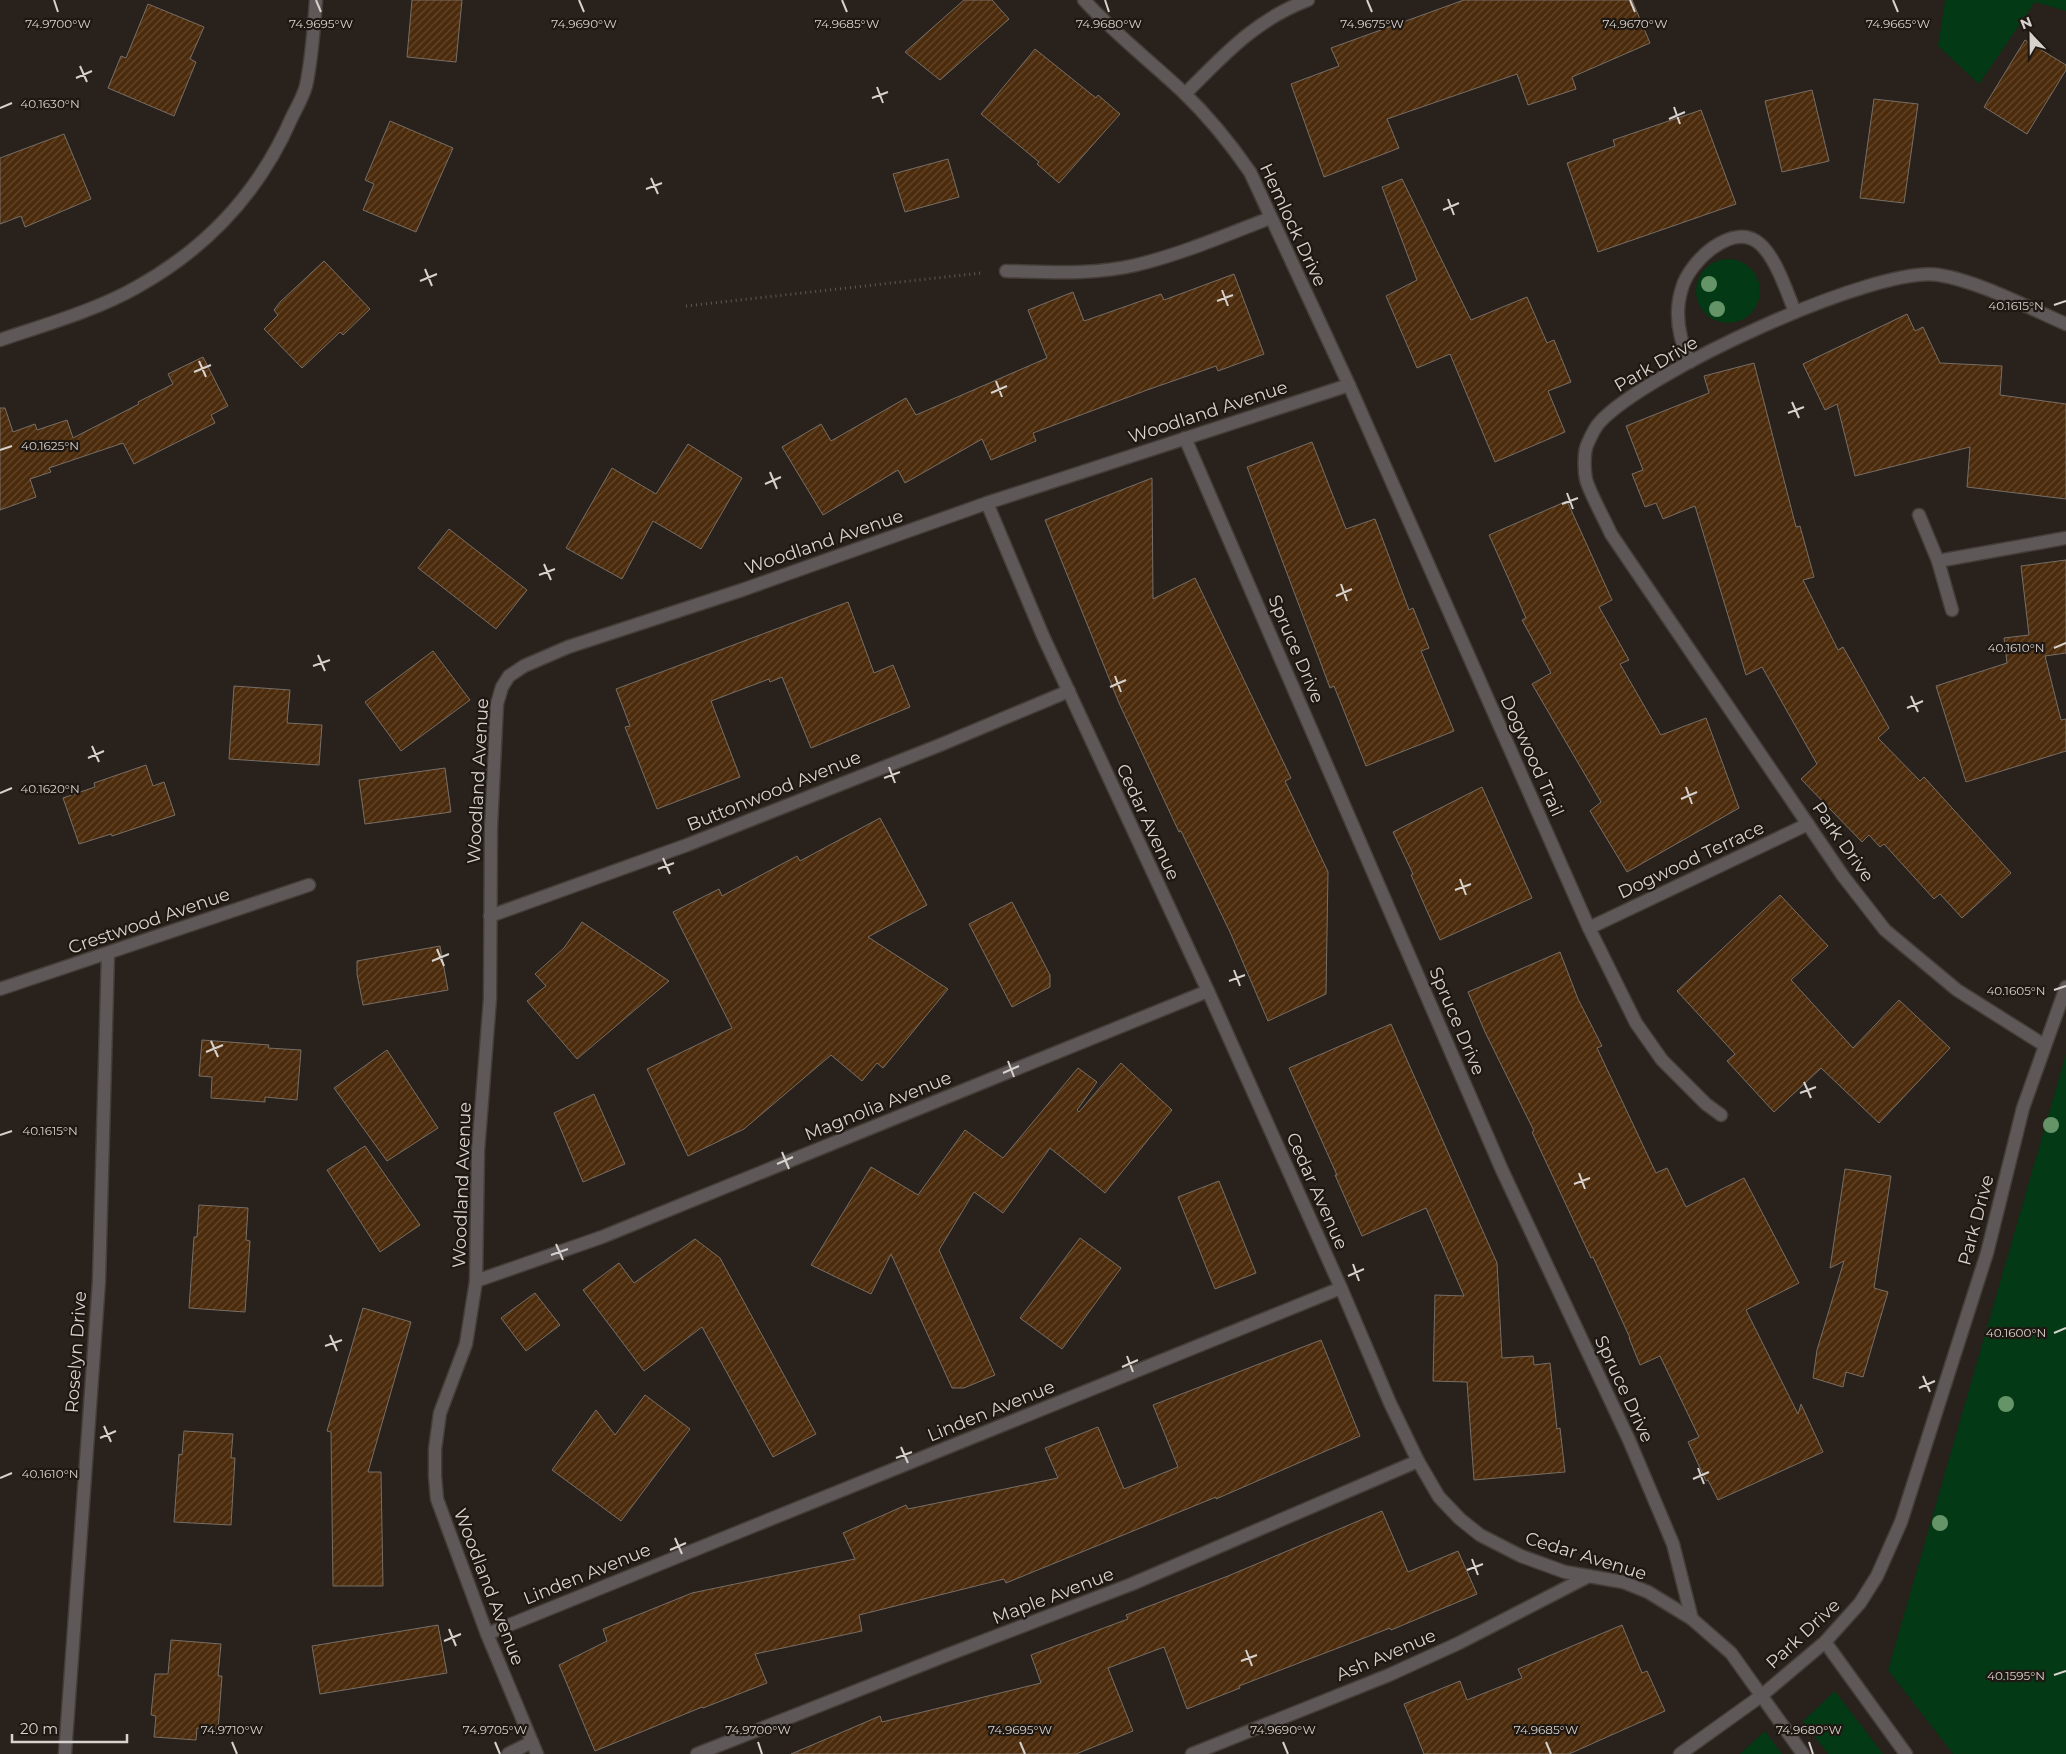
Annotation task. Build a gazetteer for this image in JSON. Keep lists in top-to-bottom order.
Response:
{
  "streets": {
    "street": [
      "Hemlock Drive",
      "Park Drive",
      "Woodland Avenue",
      "Spruce Drive",
      "Dogwood Trail",
      "Buttonwood Avenue",
      "Cedar Avenue",
      "Dogwood Terrace",
      "Crestwood Avenue",
      "Magnolia Avenue",
      "Roselyn Drive",
      "Linden Avenue",
      "Maple Avenue",
      "Ash Avenue"
    ]
  },
  "crossings": [
    ["Hemlock Drive", "Woodland Avenue"],
    ["Hemlock Drive", "Dogwood Trail"],
    ["Park Drive", "Cedar Avenue"],
    ["Park Drive", "Dogwood Terrace"],
    ["Woodland Avenue", "Spruce Drive"],
    ["Woodland Avenue", "Dogwood Trail"],
    ["Woodland Avenue", "Buttonwood Avenue"],
    ["Woodland Avenue", "Cedar Avenue"],
    ["Woodland Avenue", "Magnolia Avenue"],
    ["Woodland Avenue", "Linden Avenue"],
    ["Spruce Drive", "Cedar Avenue"],
    ["Dogwood Trail", "Dogwood Terrace"],
    ["Buttonwood Avenue", "Cedar Avenue"],
    ["Cedar Avenue", "Magnolia Avenue"],
    ["Cedar Avenue", "Linden Avenue"],
    ["Cedar Avenue", "Maple Avenue"],
    ["Cedar Avenue", "Ash Avenue"],
    ["Crestwood Avenue", "Roselyn Drive"]
  ],
  "scale_bar": "20 m",
  "north": "top",
  "coordinates": [
    "74.9700°W",
    "74.9695°W",
    "74.9690°W",
    "74.9685°W",
    "74.9680°W",
    "74.9675°W",
    "74.9670°W",
    "74.9665°W",
    "40.1630°N",
    "40.1615°N",
    "40.1625°N",
    "40.1610°N",
    "40.1620°N",
    "40.1605°N",
    "40.1600°N",
    "40.1595°N",
    "74.9710°W",
    "74.9705°W"
  ]
}
